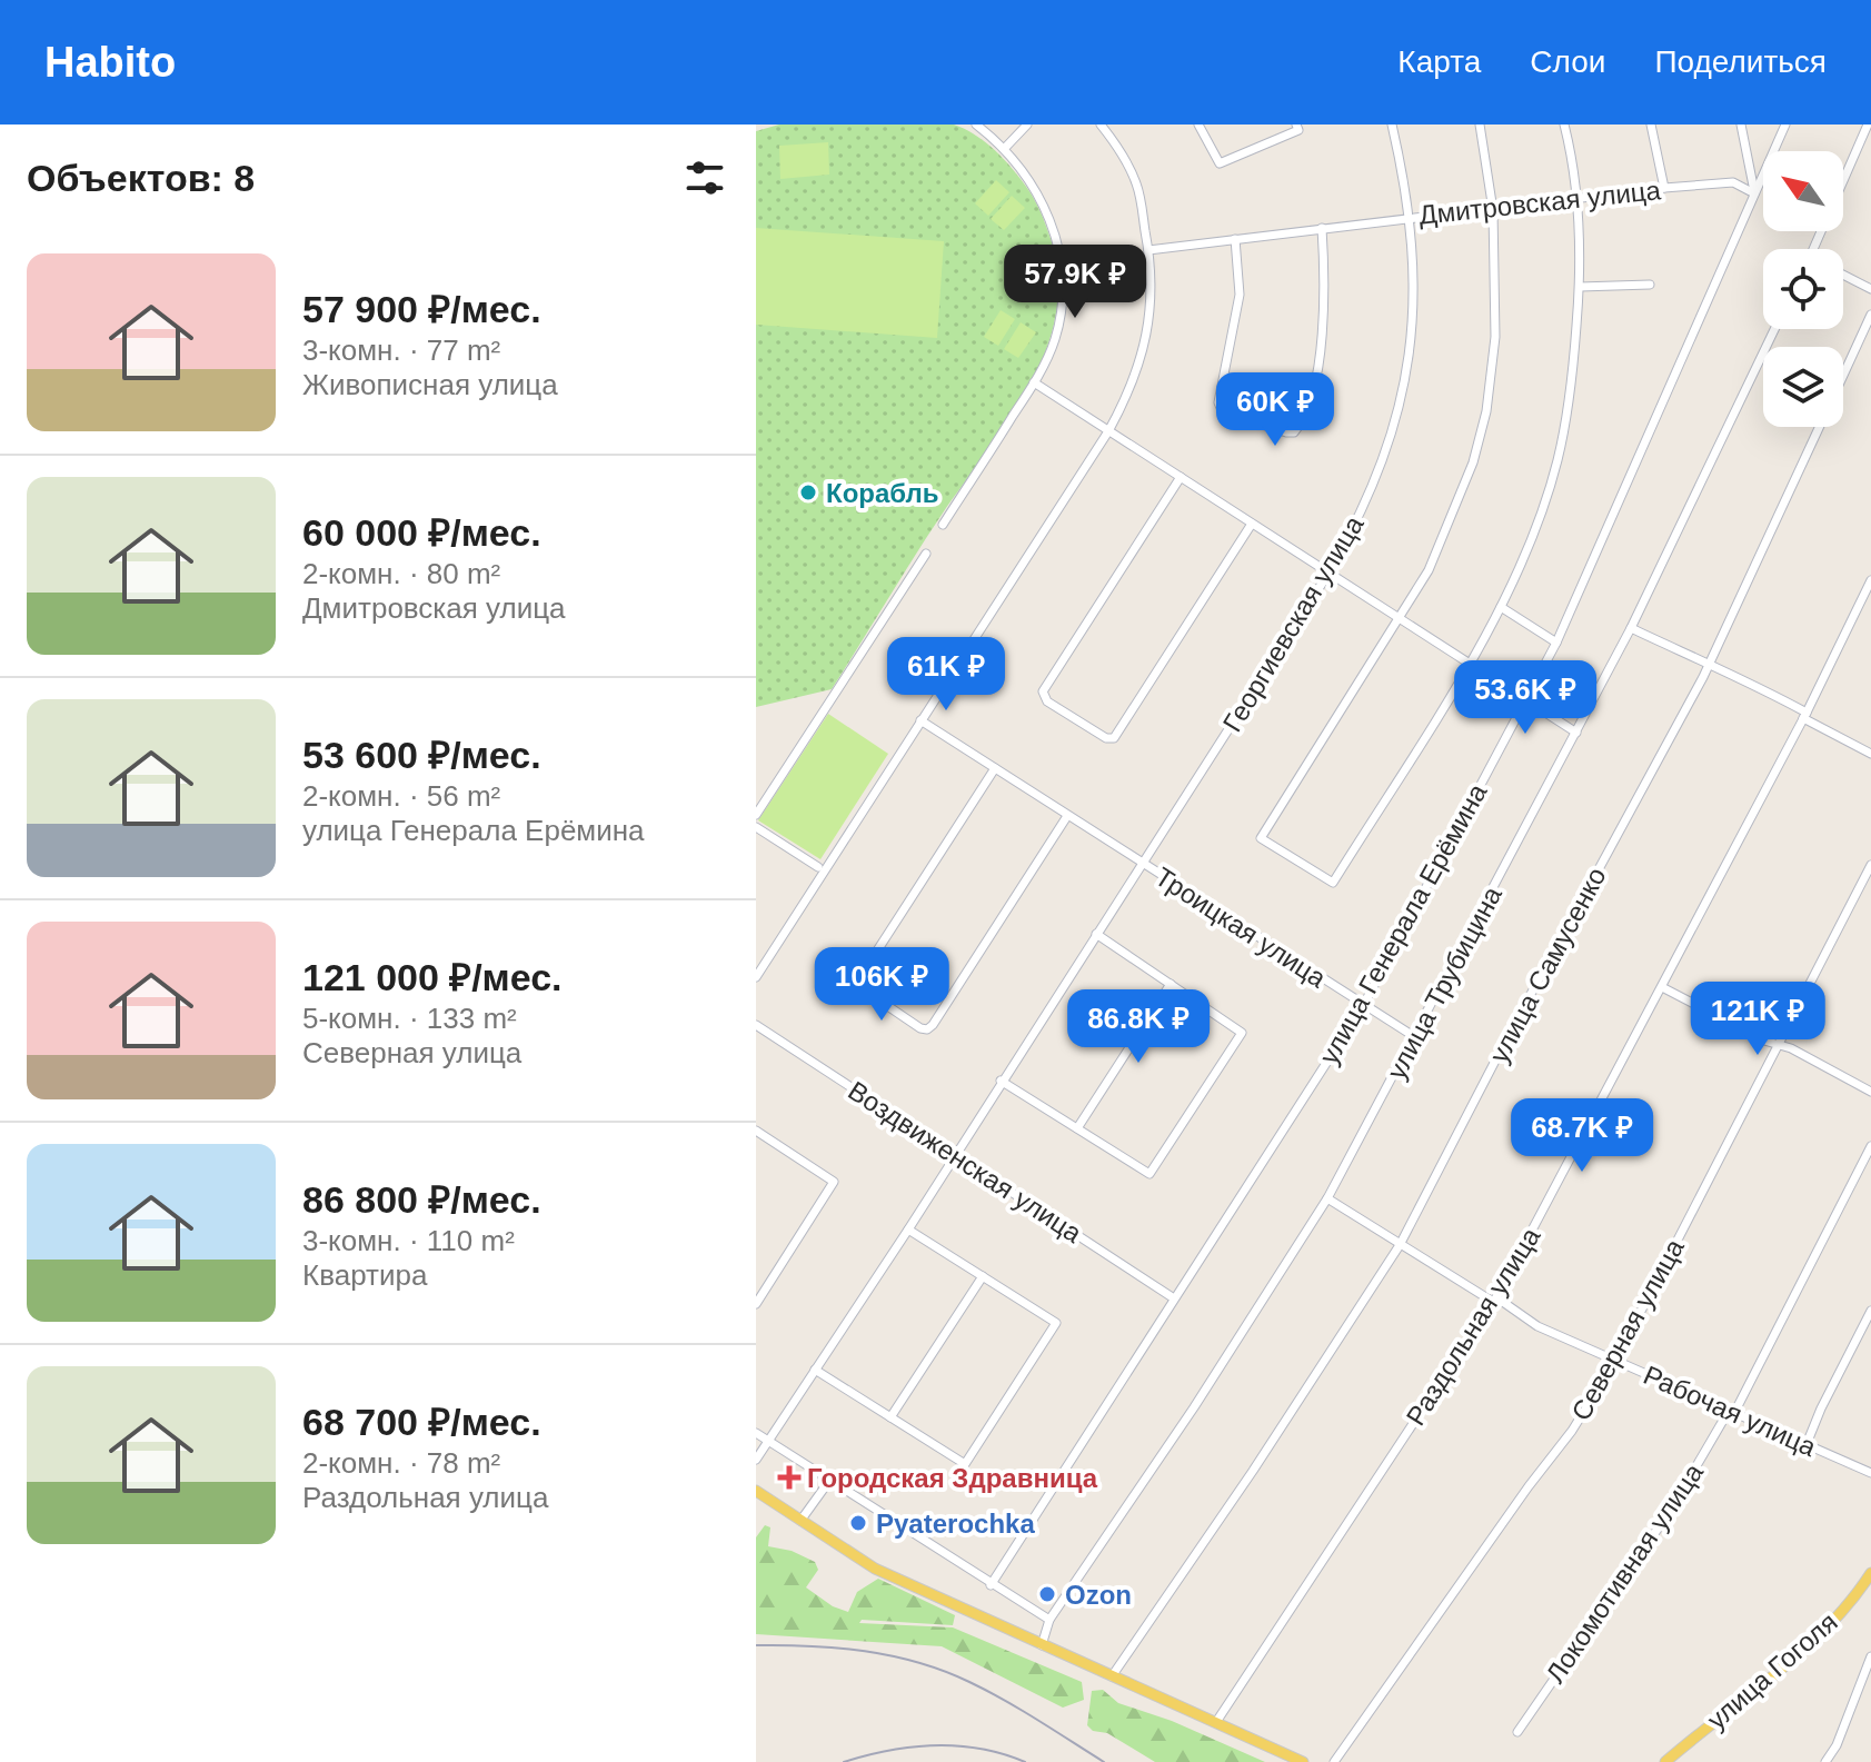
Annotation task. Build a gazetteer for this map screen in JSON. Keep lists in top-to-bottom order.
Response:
{
  "streets": {
    "main road": ["улица Гоголя"],
    "street": [
      "Дмитровская улица",
      "Георгиевская улица",
      "улица Генерала Ерёмина",
      "Троицкая улица",
      "улица Самусенко",
      "улица Трубицина",
      "Воздвиженская улица",
      "Раздольная улица",
      "Северная улица",
      "Рабочая улица",
      "Локомотивная улица"
    ]
  },
  "crossings": [
    ["Дмитровская улица", "Георгиевская улица"],
    ["Георгиевская улица", "Троицкая улица"],
    ["Георгиевская улица", "Воздвиженская улица"],
    ["улица Генерала Ерёмина", "Троицкая улица"],
    ["улица Генерала Ерёмина", "Воздвиженская улица"],
    ["Троицкая улица", "улица Трубицина"],
    ["улица Самусенко", "Рабочая улица"],
    ["улица Трубицина", "Рабочая улица"],
    ["Раздольная улица", "Рабочая улица"],
    ["Северная улица", "Рабочая улица"],
    ["Рабочая улица", "Локомотивная улица"]
  ],
  "places": {
    "other": ["Корабль", "Pyaterochka", "Ozon"],
    "health": ["Городская Здравница"]
  },
  "north": "top left",
  "page": {
    "header": "Habito",
    "nav": ["Карта", "Слои", "Поделиться"],
    "heading": "Объектов: 8",
    "list": [
      {
        "name": "57 900 ₽/мес.",
        "note": "3-комн. · 77 m² · Живописная улица"
      },
      {
        "name": "60 000 ₽/мес.",
        "note": "2-комн. · 80 m² · Дмитровская улица"
      },
      {
        "name": "53 600 ₽/мес.",
        "note": "2-комн. · 56 m² · улица Генерала Ерёмина"
      },
      {
        "name": "121 000 ₽/мес.",
        "note": "5-комн. · 133 m² · Северная улица"
      },
      {
        "name": "86 800 ₽/мес.",
        "note": "3-комн. · 110 m² · Квартира"
      },
      {
        "name": "68 700 ₽/мес.",
        "note": "2-комн. · 78 m² · Раздольная улица"
      }
    ],
    "price": [
      "57.9K ₽",
      "60K ₽",
      "61K ₽",
      "53.6K ₽",
      "106K ₽",
      "121K ₽",
      "86.8K ₽",
      "68.7K ₽"
    ]
  }
}
